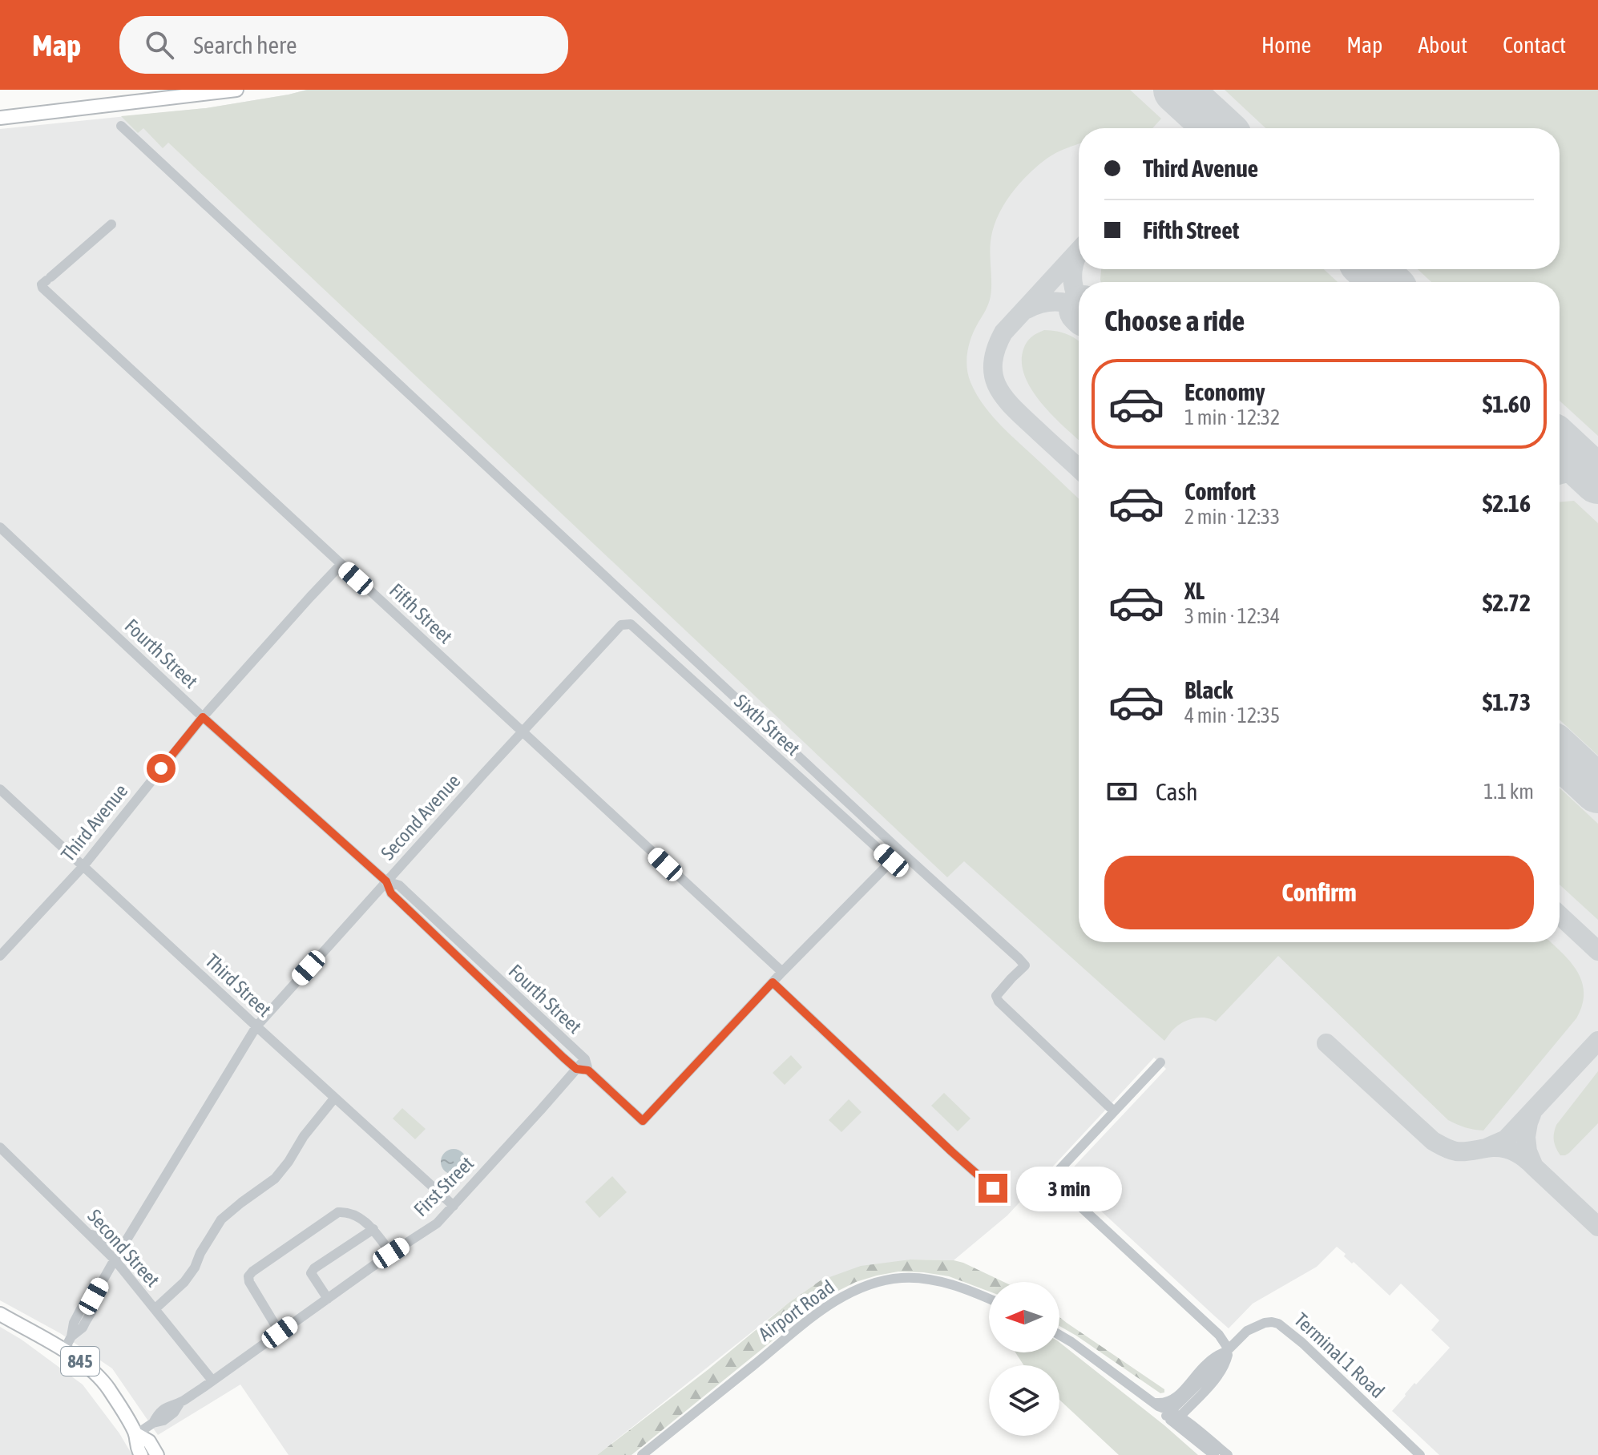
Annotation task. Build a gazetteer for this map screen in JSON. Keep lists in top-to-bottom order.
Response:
{
  "streets": {
    "main road": ["845"],
    "street": [
      "Fifth Street",
      "Fourth Street",
      "Sixth Street",
      "Second Avenue",
      "Third Avenue",
      "Third Street",
      "First Street",
      "Second Street",
      "Airport Road",
      "Terminal 1 Road"
    ]
  },
  "crossings": [
    ["Fifth Street", "Sixth Street"],
    ["Fifth Street", "Second Avenue"],
    ["Fifth Street", "Third Avenue"],
    ["Fourth Street", "Second Avenue"],
    ["Fourth Street", "Third Avenue"],
    ["Fourth Street", "First Street"],
    ["Sixth Street", "Second Avenue"],
    ["Second Avenue", "Third Street"],
    ["Second Avenue", "Second Street"],
    ["Second Avenue", "845"],
    ["Third Avenue", "Third Street"],
    ["Third Street", "First Street"],
    ["First Street", "Second Street"],
    ["First Street", "845"]
  ],
  "north": "left",
  "page": {
    "header": "Map",
    "search": "Search here",
    "nav": [
      "Home",
      "Map",
      "About",
      "Contact"
    ],
    "banner": ["Third Avenue", "Fifth Street"],
    "heading": "Choose a ride",
    "list": [
      {
        "name": "Economy",
        "note": "1 min · 12:32",
        "value": "$1.60"
      },
      {
        "name": "Comfort",
        "note": "2 min · 12:33",
        "value": "$2.16"
      },
      {
        "name": "XL",
        "note": "3 min · 12:34",
        "value": "$2.72"
      },
      {
        "name": "Black",
        "note": "4 min · 12:35",
        "value": "$1.73"
      }
    ],
    "pay": ["Cash", "1.1 km"],
    "buttons": "Confirm",
    "bubble": "3 min"
  }
}
